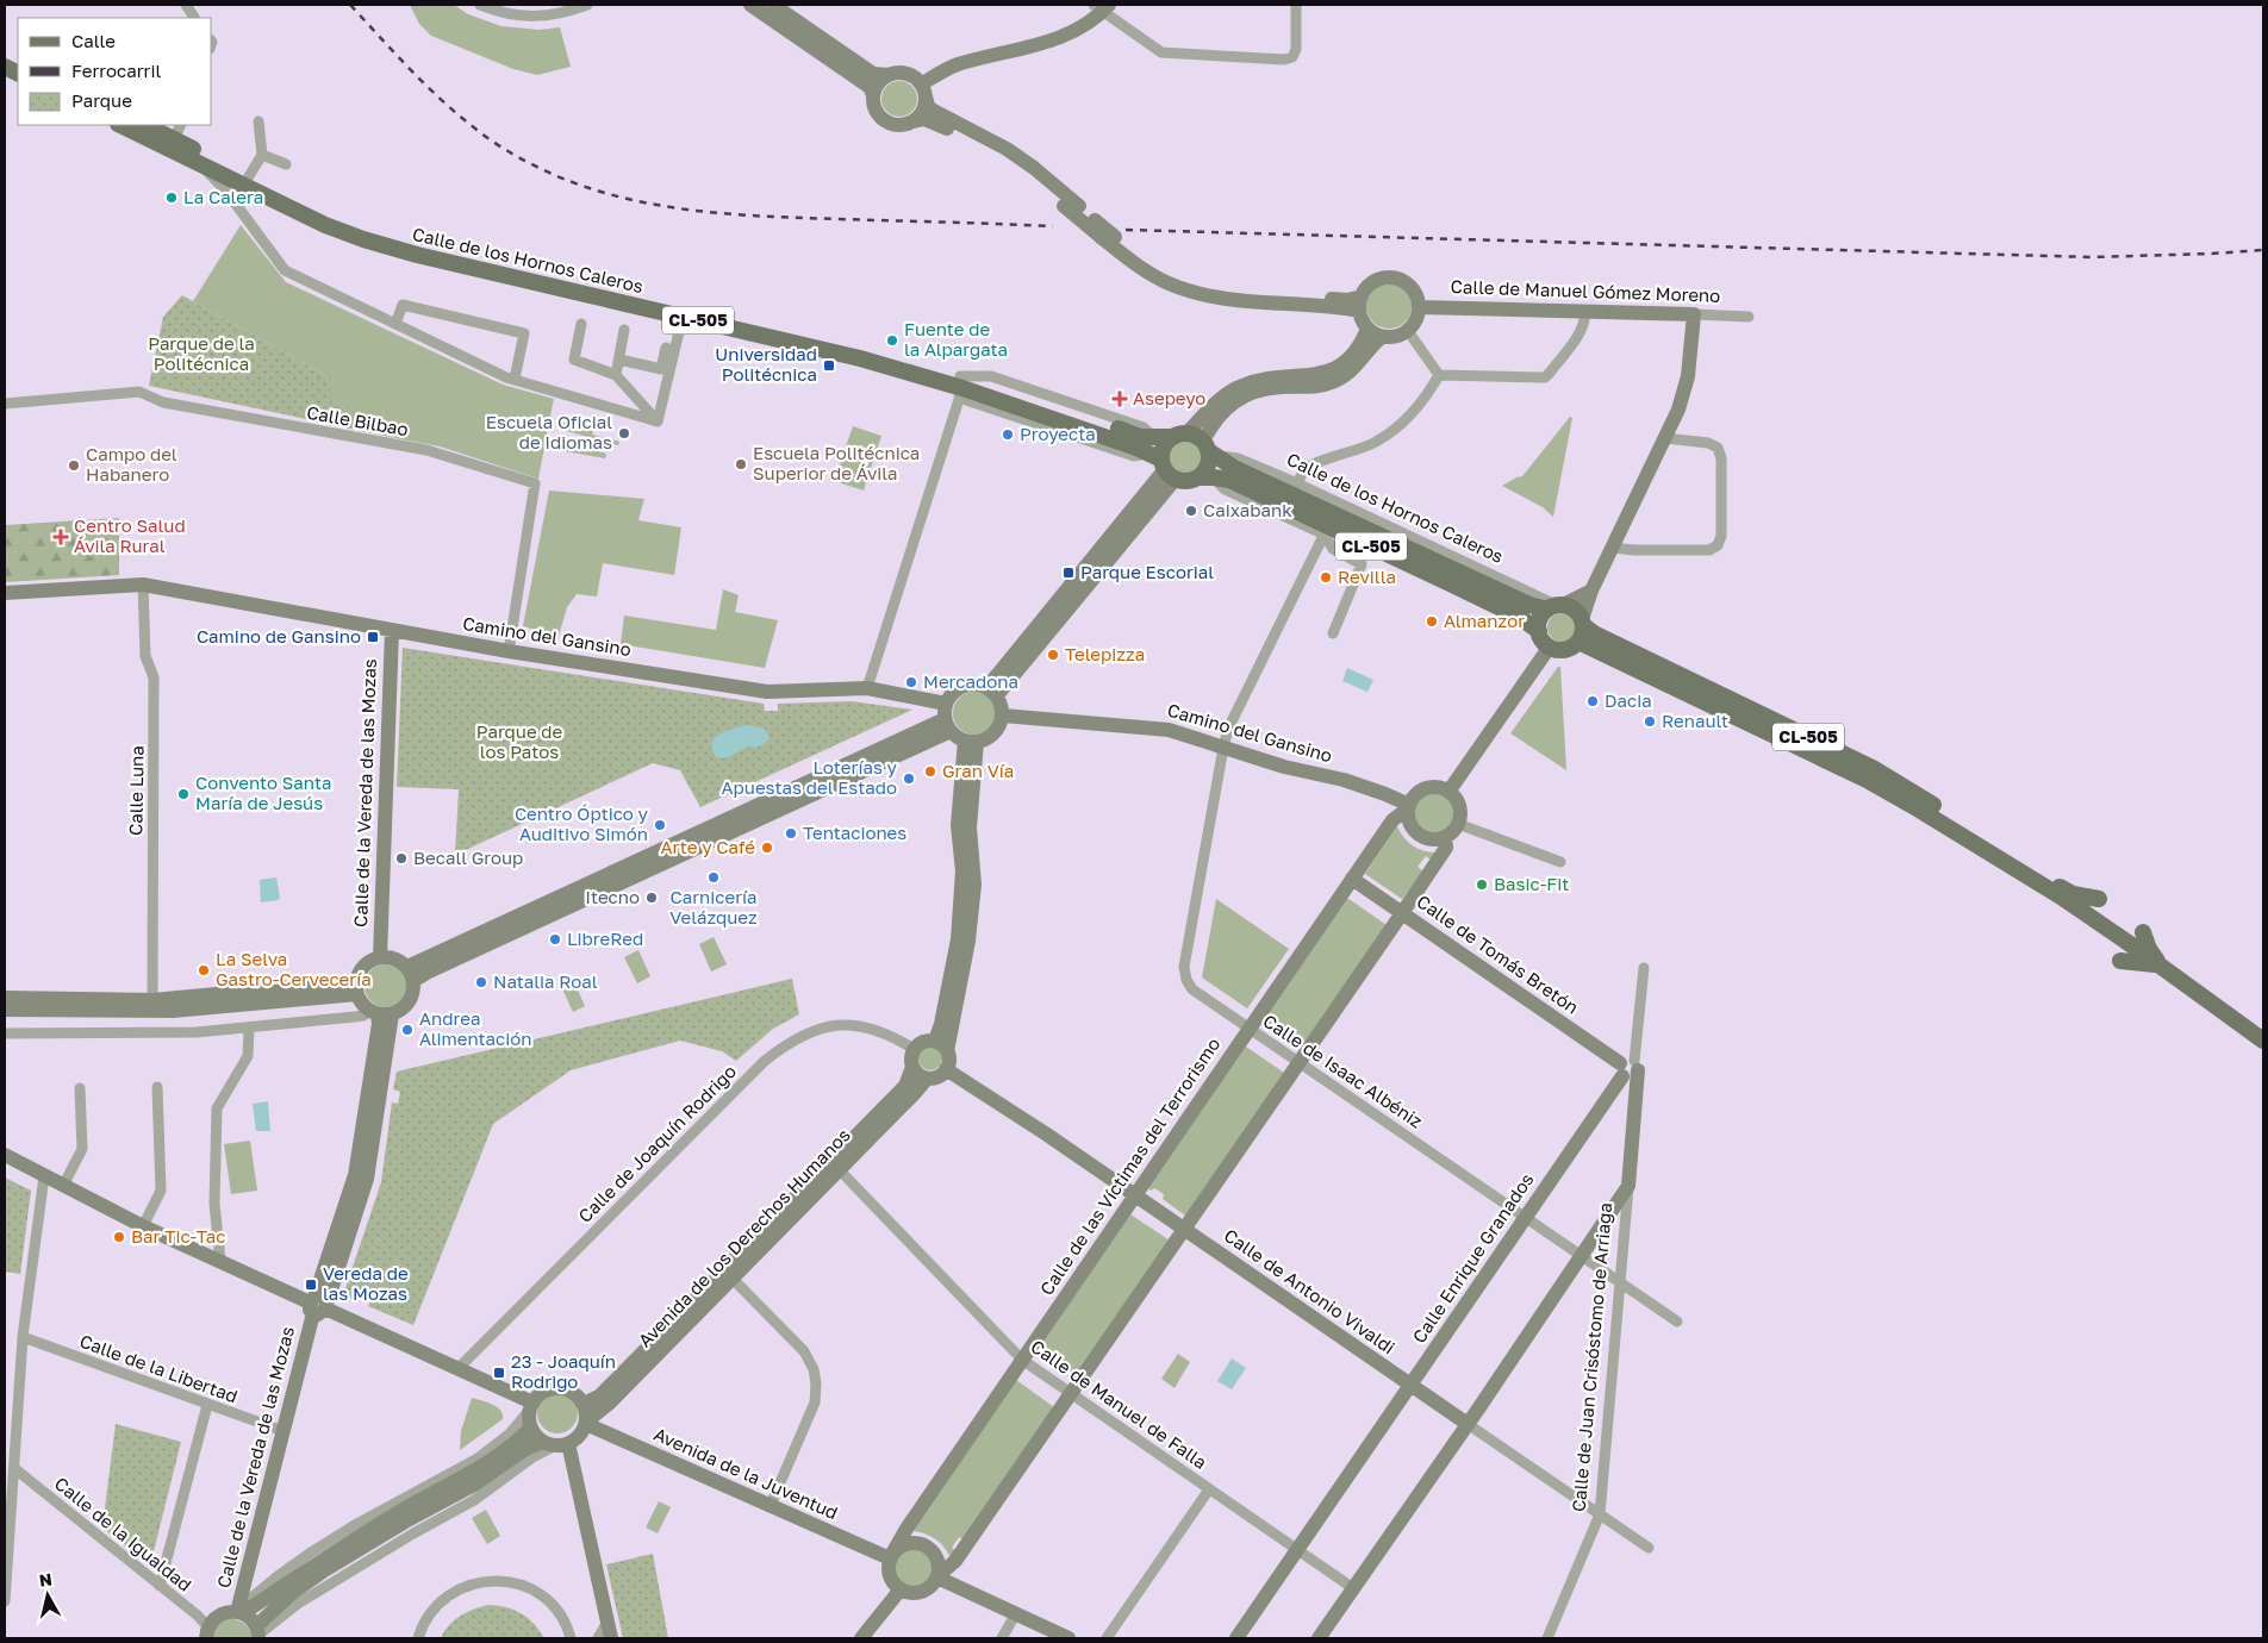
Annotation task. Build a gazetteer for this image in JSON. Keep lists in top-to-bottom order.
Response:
{
  "streets": {
    "main road": ["Calle de los Hornos Caleros", "CL-505"],
    "street": [
      "Calle de Manuel Gómez Moreno",
      "Calle Bilbao",
      "Camino del Gansino",
      "Calle Luna",
      "Calle de la Vereda de las Mozas",
      "Calle de Tomás Bretón",
      "Calle de Isaac Albéniz",
      "Calle de Joaquín Rodrigo",
      "Calle de las Víctimas del Terrorismo",
      "Avenida de los Derechos Humanos",
      "Calle Enrique Granados",
      "Calle de Antonio Vivaldi",
      "Calle de Juan Crisóstomo de Arriaga",
      "Calle de la Libertad",
      "Calle de Manuel de Falla",
      "Avenida de la Juventud",
      "Calle de la Igualdad"
    ]
  },
  "crossings": [
    ["Calle de los Hornos Caleros", "CL-505"],
    ["CL-505", "Calle de Isaac Albéniz"],
    ["Calle Bilbao", "Camino del Gansino"],
    ["Camino del Gansino", "Calle Luna"],
    ["Camino del Gansino", "Calle de la Vereda de las Mozas"],
    ["Camino del Gansino", "Calle de Isaac Albéniz"],
    ["Camino del Gansino", "Calle de las Víctimas del Terrorismo"],
    ["Calle de la Vereda de las Mozas", "Calle de la Libertad"],
    ["Calle de Tomás Bretón", "Calle de las Víctimas del Terrorismo"],
    ["Calle de Tomás Bretón", "Calle Enrique Granados"],
    ["Calle de Tomás Bretón", "Calle de Juan Crisóstomo de Arriaga"],
    ["Calle de Isaac Albéniz", "Calle de las Víctimas del Terrorismo"],
    ["Calle de Isaac Albéniz", "Calle Enrique Granados"],
    ["Calle de Isaac Albéniz", "Calle de Juan Crisóstomo de Arriaga"],
    ["Calle de Joaquín Rodrigo", "Avenida de los Derechos Humanos"],
    ["Calle de Joaquín Rodrigo", "Calle de Antonio Vivaldi"],
    ["Calle de las Víctimas del Terrorismo", "Calle de Antonio Vivaldi"],
    ["Calle de las Víctimas del Terrorismo", "Calle de Manuel de Falla"],
    ["Calle de las Víctimas del Terrorismo", "Avenida de la Juventud"],
    ["Avenida de los Derechos Humanos", "Calle de Antonio Vivaldi"],
    ["Avenida de los Derechos Humanos", "Calle de Manuel de Falla"],
    ["Avenida de los Derechos Humanos", "Avenida de la Juventud"],
    ["Calle Enrique Granados", "Calle de Antonio Vivaldi"],
    ["Calle Enrique Granados", "Calle de Juan Crisóstomo de Arriaga"],
    ["Calle Enrique Granados", "Calle de Manuel de Falla"],
    ["Calle de Antonio Vivaldi", "Calle de Juan Crisóstomo de Arriaga"]
  ],
  "parks": ["Parque de la Politécnica", "Parque de los Patos"],
  "places": {
    "other": [
      "La Calera",
      "Fuente de la Alpargata",
      "Escuela Oficial de Idiomas",
      "Proyecta",
      "Escuela Politécnica Superior de Ávila",
      "Campo del Habanero",
      "Caixabank",
      "Revilla",
      "Almanzor",
      "Telepizza",
      "Mercadona",
      "Dacia",
      "Renault",
      "Gran Vía",
      "Loterías y Apuestas del Estado",
      "Convento Santa María de Jesús",
      "Centro Óptico y Auditivo Simón",
      "Tentaciones",
      "Arte y Café",
      "Becall Group",
      "Carnicería Velázquez",
      "Basic-Fit",
      "Itecno",
      "LibreRed",
      "La Selva Gastro-Cervecería",
      "Natalia Roal",
      "Andrea Alimentación",
      "Bar Tic-Tac"
    ],
    "transit": [
      "Universidad Politécnica",
      "Parque Escorial",
      "Camino de Gansino",
      "Vereda de las Mozas",
      "23 - Joaquín Rodrigo"
    ],
    "health": ["Asepeyo", "Centro Salud Ávila Rural"]
  },
  "legend": ["Calle", "Ferrocarril", "Parque"],
  "north": "top"
}
